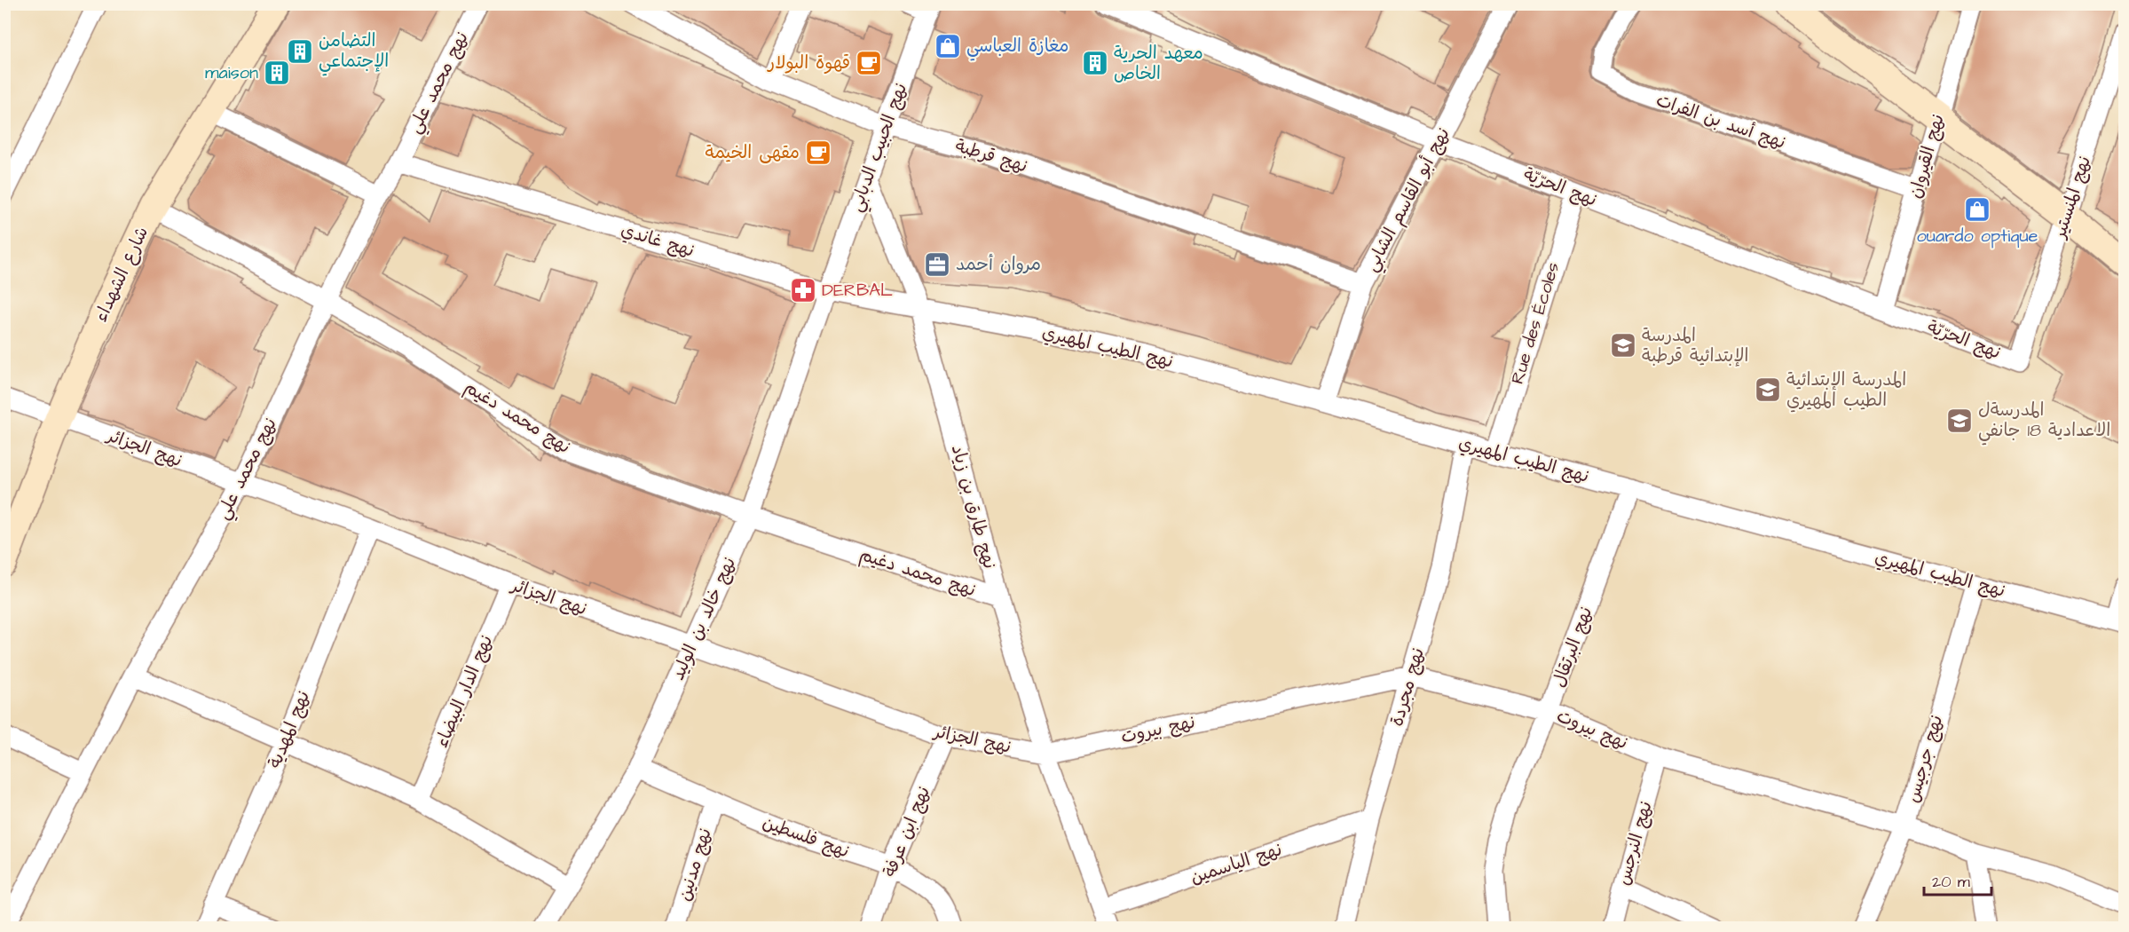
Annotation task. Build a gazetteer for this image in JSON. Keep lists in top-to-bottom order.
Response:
{
  "streets": {
    "main road": ["شارع الشهداء"],
    "street": [
      "نهج محمد علي",
      "نهج أسد بن الفرات",
      "نهج الحبيب الدبابي",
      "نهج قرطبة",
      "نهج القيروان",
      "نهج الحرّيّة",
      "نهج المنستير",
      "نهج أبو القاسم الشابي",
      "نهج غاندي",
      "Rue des Écoles",
      "نهج الطيب المهيري",
      "نهج محمد دغيم",
      "نهج الجزائر",
      "نهج طارق بن زياد",
      "نهج خالد بن الوليد",
      "نهج البرتقال",
      "نهج مجردة",
      "نهج الدار البيضاء",
      "نهج المهدية",
      "نهج بيروت",
      "نهج جرجيس",
      "نهج ابن عرفة",
      "نهج فلسطين",
      "نهج النرجس",
      "نهج الياسمين",
      "نهج مدنين"
    ]
  },
  "crossings": [
    ["نهج محمد علي", "نهج غاندي"],
    ["نهج محمد علي", "نهج محمد دغيم"],
    ["نهج محمد علي", "نهج الجزائر"],
    ["نهج أسد بن الفرات", "نهج القيروان"],
    ["نهج الحبيب الدبابي", "نهج قرطبة"],
    ["نهج الحبيب الدبابي", "نهج غاندي"],
    ["نهج الحبيب الدبابي", "نهج طارق بن زياد"],
    ["نهج الحبيب الدبابي", "نهج خالد بن الوليد"],
    ["نهج قرطبة", "نهج أبو القاسم الشابي"],
    ["نهج القيروان", "نهج الحرّيّة"],
    ["نهج الحرّيّة", "نهج المنستير"],
    ["نهج الحرّيّة", "نهج أبو القاسم الشابي"],
    ["نهج الحرّيّة", "Rue des Écoles"],
    ["نهج أبو القاسم الشابي", "نهج الطيب المهيري"],
    ["نهج غاندي", "نهج الطيب المهيري"],
    ["نهج غاندي", "نهج طارق بن زياد"],
    ["نهج غاندي", "نهج خالد بن الوليد"],
    ["شارع الشهداء", "نهج محمد دغيم"],
    ["شارع الشهداء", "نهج الجزائر"],
    ["Rue des Écoles", "نهج الطيب المهيري"],
    ["نهج الطيب المهيري", "نهج طارق بن زياد"],
    ["نهج الطيب المهيري", "نهج البرتقال"],
    ["نهج الطيب المهيري", "نهج مجردة"],
    ["نهج الطيب المهيري", "نهج جرجيس"],
    ["نهج محمد دغيم", "نهج طارق بن زياد"],
    ["نهج محمد دغيم", "نهج خالد بن الوليد"],
    ["نهج الجزائر", "نهج طارق بن زياد"],
    ["نهج الجزائر", "نهج خالد بن الوليد"],
    ["نهج الجزائر", "نهج الدار البيضاء"],
    ["نهج الجزائر", "نهج المهدية"],
    ["نهج الجزائر", "نهج بيروت"],
    ["نهج الجزائر", "نهج ابن عرفة"],
    ["نهج طارق بن زياد", "نهج بيروت"],
    ["نهج طارق بن زياد", "نهج الياسمين"],
    ["نهج خالد بن الوليد", "نهج فلسطين"],
    ["نهج البرتقال", "نهج بيروت"],
    ["نهج مجردة", "نهج بيروت"],
    ["نهج مجردة", "نهج الياسمين"],
    ["نهج بيروت", "نهج جرجيس"],
    ["نهج بيروت", "نهج النرجس"],
    ["نهج ابن عرفة", "نهج فلسطين"],
    ["نهج فلسطين", "نهج مدنين"]
  ],
  "places": {
    "shop": ["مغازة العباسي", "ouardo optique"],
    "building": ["التضامن الإجتماعي", "معهد الحرية الخاص", "maison"],
    "cafe": ["قهوة البولار", "مقهى الخيمة"],
    "office": ["مروان أحمد"],
    "pharmacy": ["DERBAL"],
    "school or university": ["المدرسة الإبتدائية قرطبة", "المدرسة الإبتدائية الطيب المهيري", "المدرسةل الاعدادية 18 جانفي"]
  },
  "scale_bar": "20 m"
}
